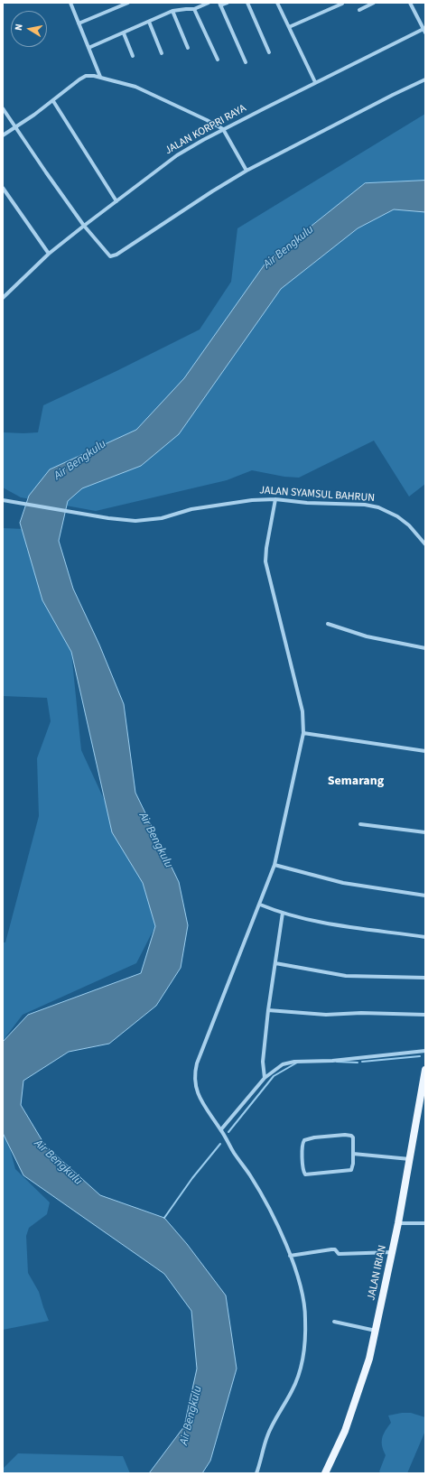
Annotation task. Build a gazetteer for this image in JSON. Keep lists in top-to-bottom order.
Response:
{
  "streets": {
    "main road": ["JALAN IRIAN"],
    "street": ["JALAN KORPRI RAYA", "JALAN SYAMSUL BAHRUN"]
  },
  "districts": ["Semarang"],
  "water": ["Air Bengkulu"],
  "north": "left"
}
